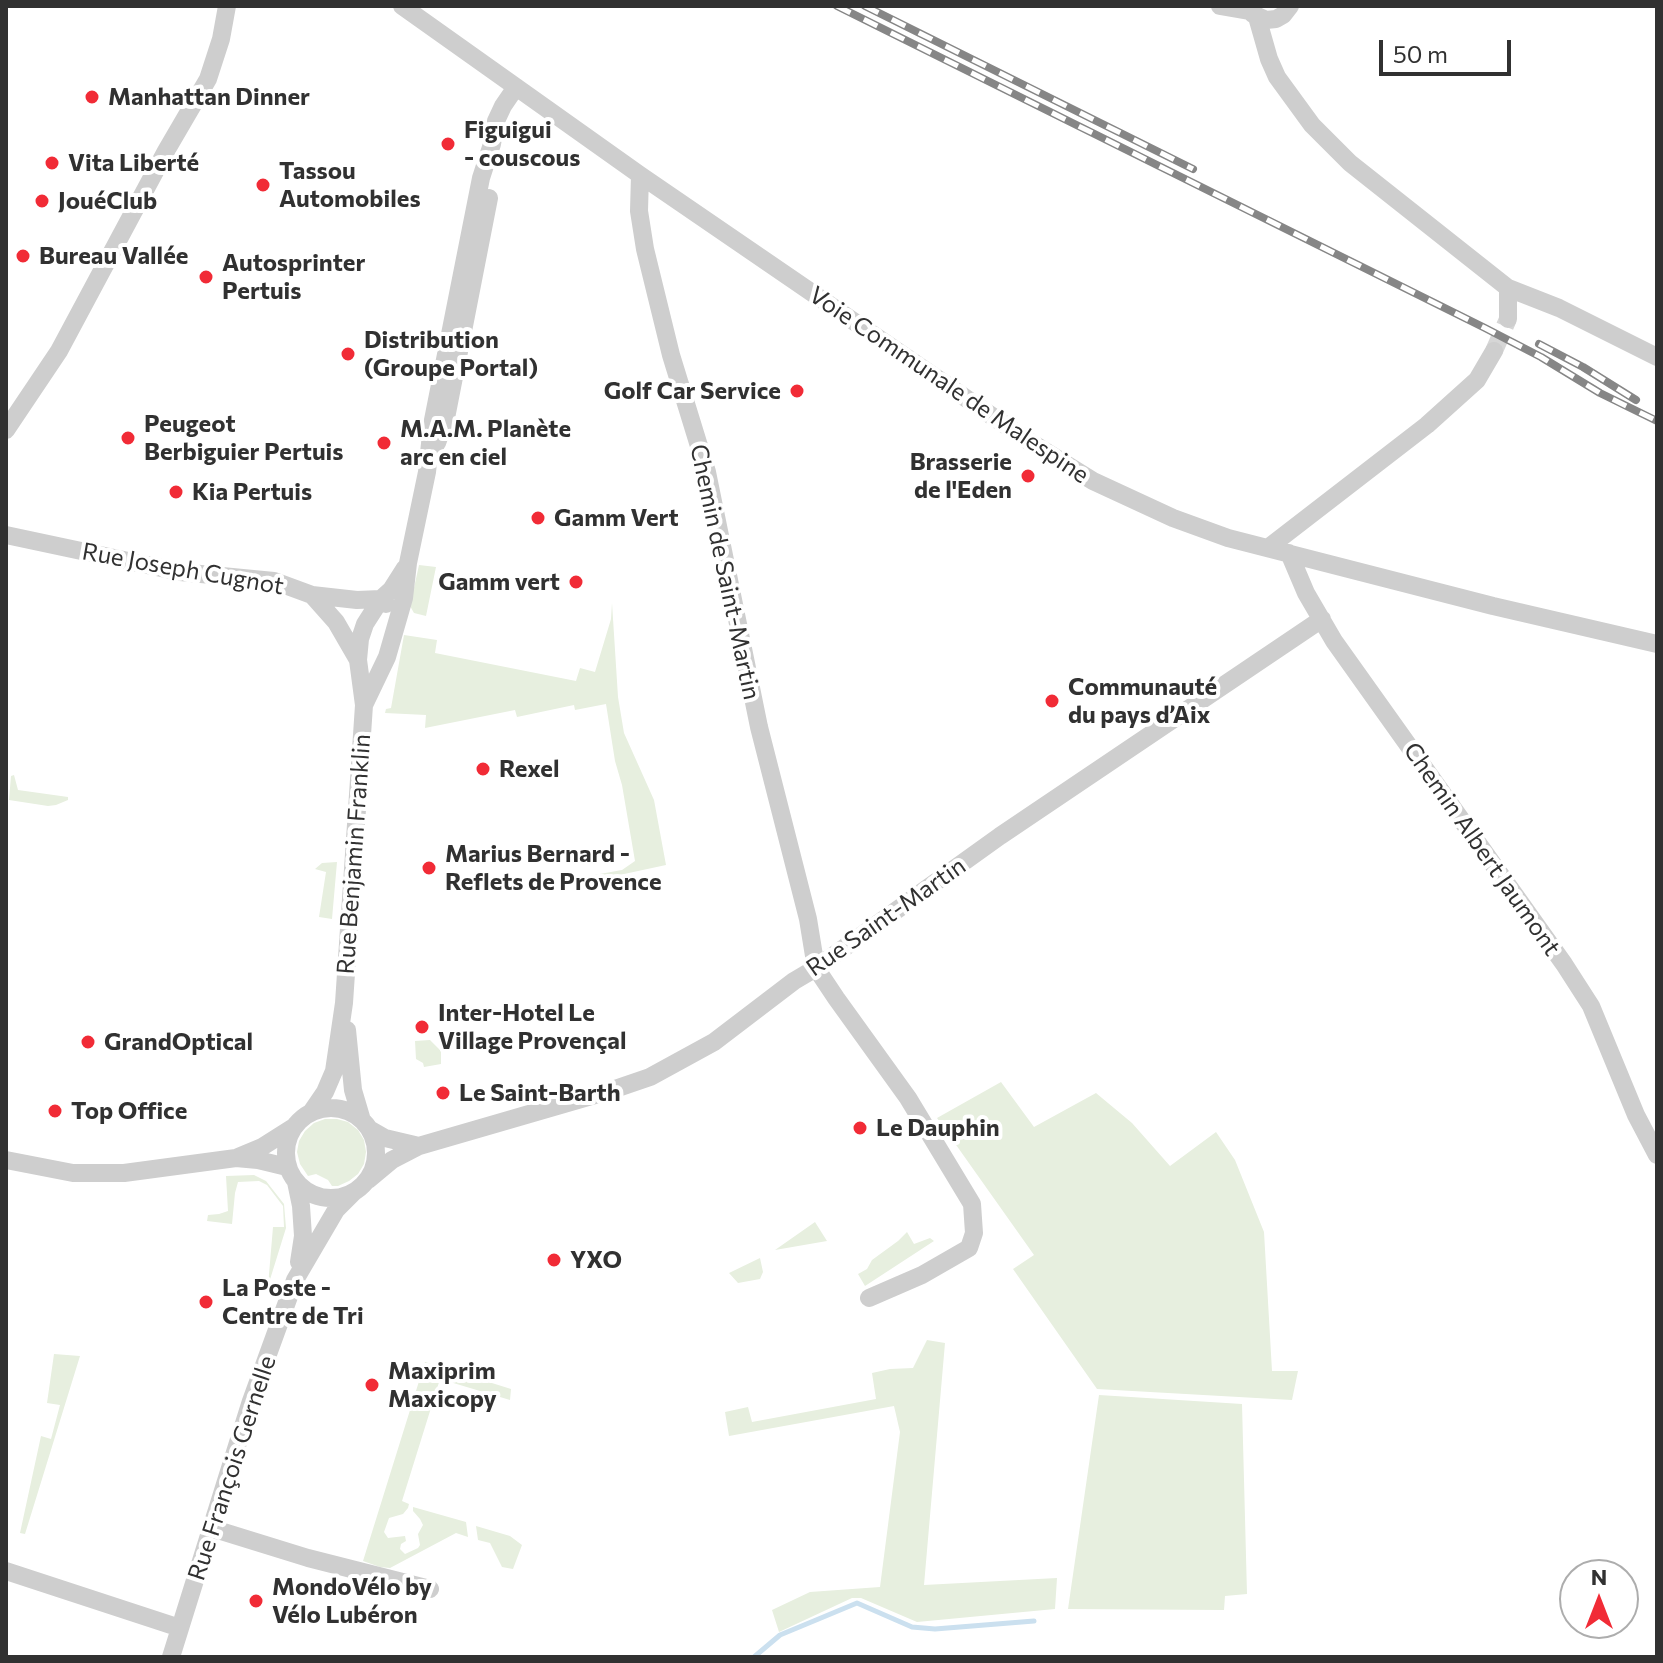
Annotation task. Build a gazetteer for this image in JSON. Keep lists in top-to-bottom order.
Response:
{
  "streets": {
    "street": [
      "Voie Communale de Malespine",
      "Rue Joseph Cugnot",
      "Chemin de Saint-Martin",
      "Chemin Albert Jaumont",
      "Rue Benjamin Franklin",
      "Rue Saint-Martin",
      "Rue François Gernelle"
    ]
  },
  "crossings": [
    ["Voie Communale de Malespine", "Chemin de Saint-Martin"],
    ["Voie Communale de Malespine", "Chemin Albert Jaumont"],
    ["Chemin de Saint-Martin", "Rue Saint-Martin"],
    ["Chemin Albert Jaumont", "Rue Saint-Martin"],
    ["Rue Benjamin Franklin", "Rue Saint-Martin"],
    ["Rue Saint-Martin", "Rue François Gernelle"]
  ],
  "places": [
    "Manhattan Dinner",
    "Figuigui - couscous",
    "Vita Liberté",
    "Tassou Automobiles",
    "JouéClub",
    "Bureau Vallée",
    "Autosprinter Pertuis",
    "Distribution (Groupe Portal)",
    "Golf Car Service",
    "Peugeot Berbiguier Pertuis",
    "M.A.M. Planète arc en ciel",
    "Brasserie de l'Eden",
    "Kia Pertuis",
    "Gamm Vert",
    "Gamm vert",
    "Communauté du pays d’Aix",
    "Rexel",
    "Marius Bernard - Reflets de Provence",
    "Inter-Hotel Le Village Provençal",
    "GrandOptical",
    "Le Saint-Barth",
    "Top Office",
    "Le Dauphin",
    "YXO",
    "La Poste - Centre de Tri",
    "Maxiprim Maxicopy",
    "MondoVélo by Vélo Lubéron"
  ],
  "scale_bar": "50 m",
  "north": "top"
}
